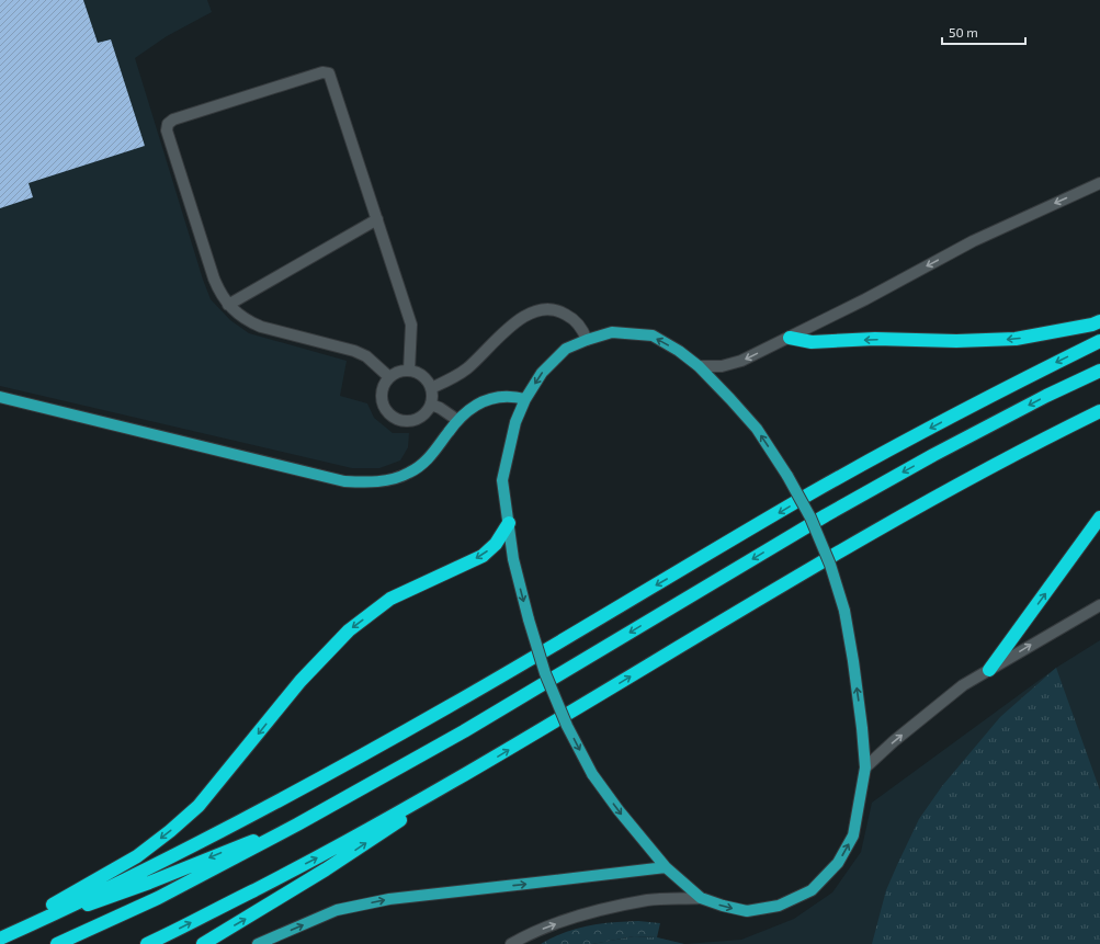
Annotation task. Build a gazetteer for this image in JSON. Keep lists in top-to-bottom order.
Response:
{
  "scale_bar": "50 m"
}
